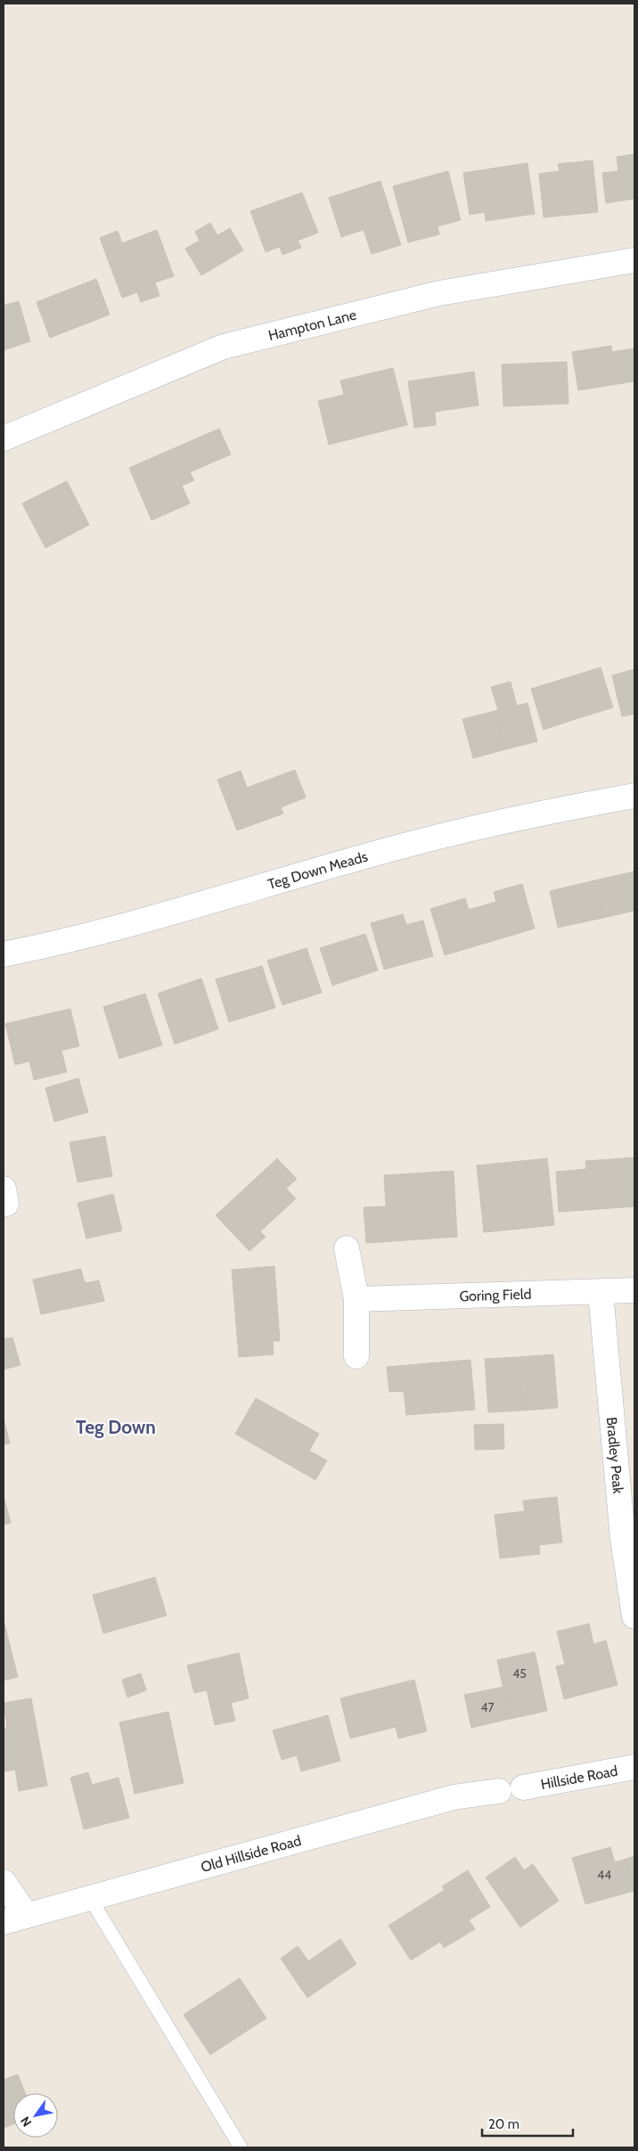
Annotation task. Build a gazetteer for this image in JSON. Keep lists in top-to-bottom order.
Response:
{
  "streets": {
    "street": [
      "Hampton Lane",
      "Teg Down Meads",
      "Goring Field",
      "Bradley Peak",
      "Hillside Road",
      "Old Hillside Road"
    ]
  },
  "crossings": [
    ["Goring Field", "Bradley Peak"]
  ],
  "districts": ["Teg Down"],
  "house_numbers": ["45", "47", "44"],
  "scale_bar": "20 m",
  "north": "bottom left"
}
